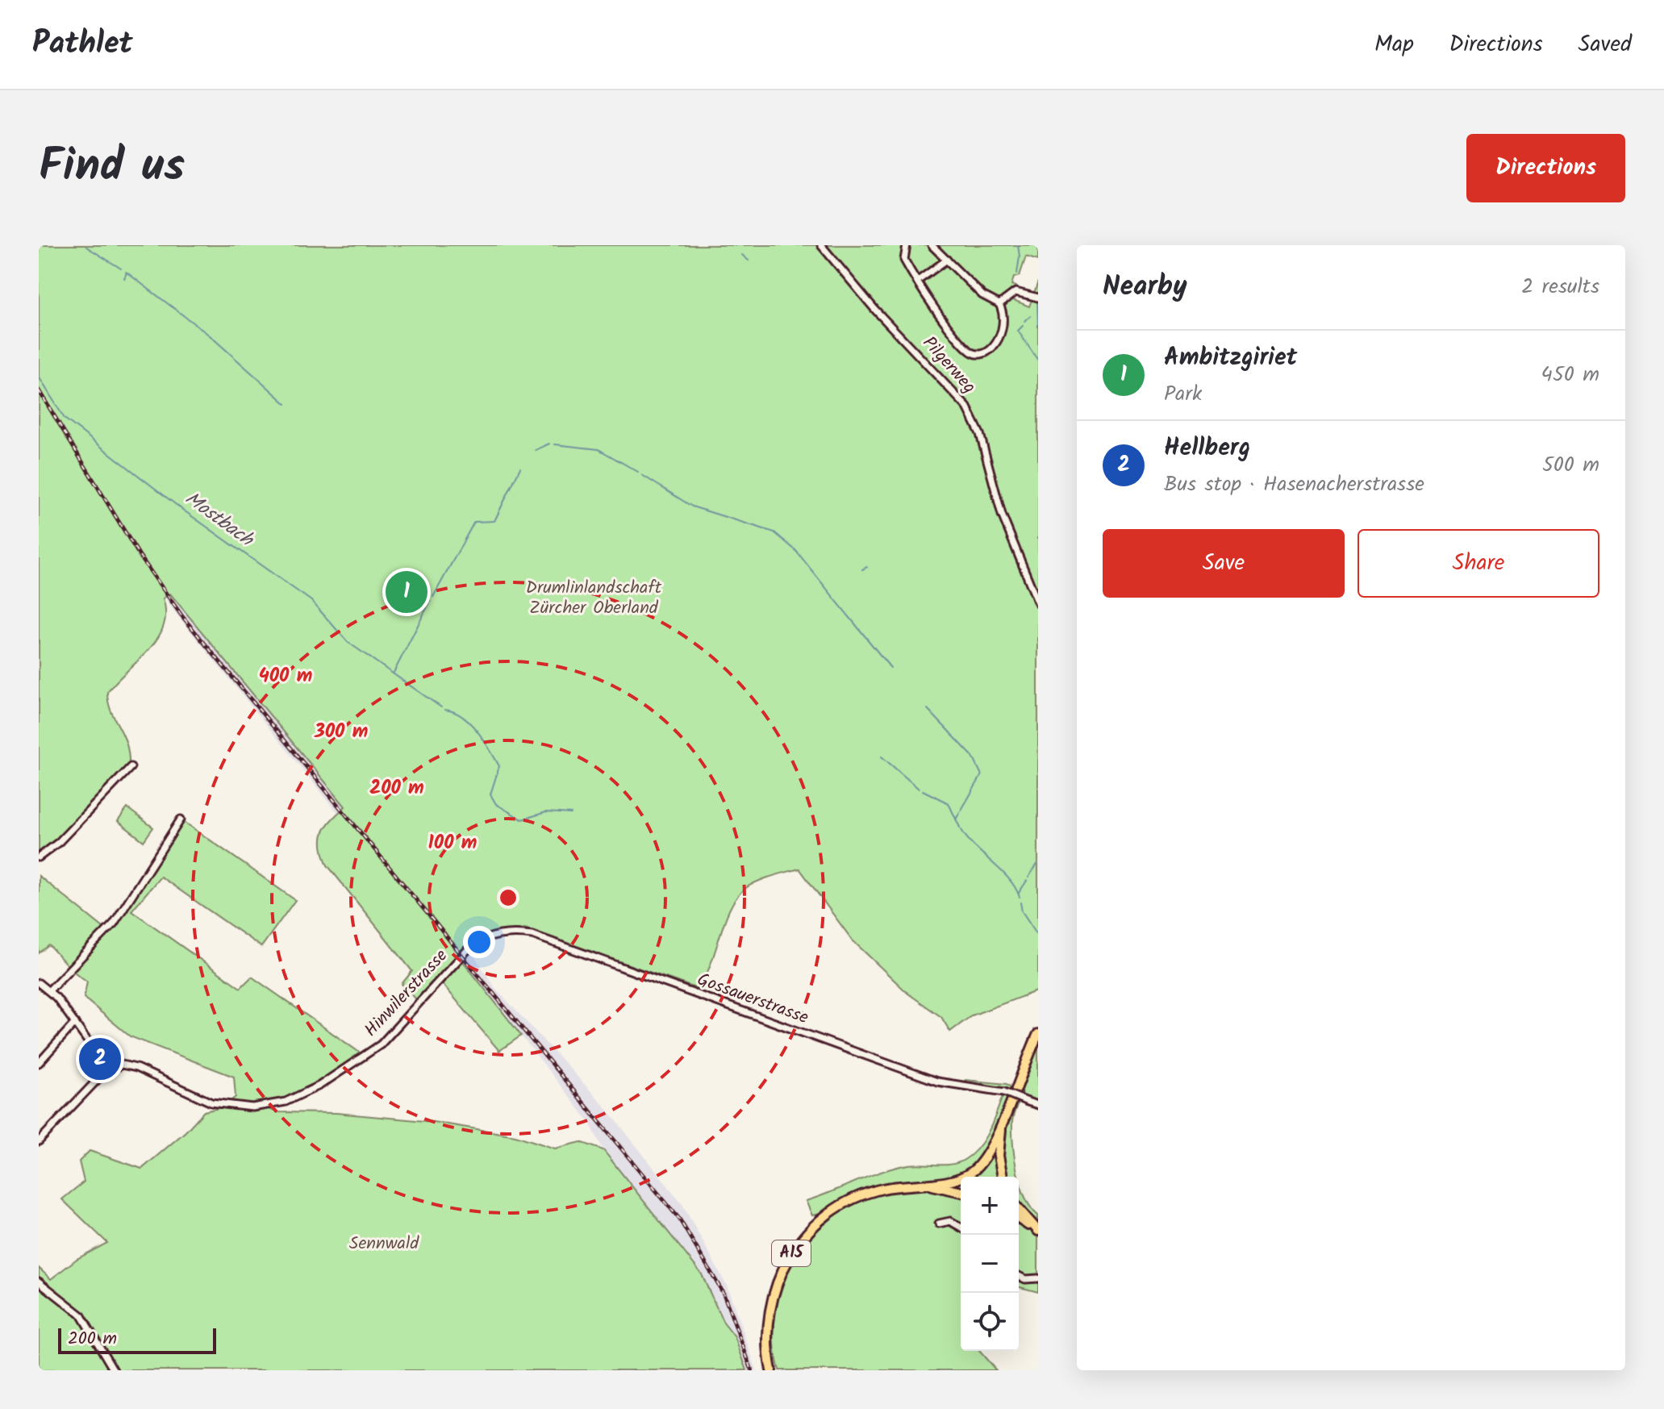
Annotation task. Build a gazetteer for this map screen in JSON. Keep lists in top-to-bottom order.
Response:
{
  "streets": {
    "highway": ["A15"],
    "street": ["Pilgerweg", "Hinwilerstrasse", "Gossauerstrasse"]
  },
  "crossings": [
    ["Hinwilerstrasse", "Gossauerstrasse"]
  ],
  "water": ["Mostbach"],
  "parks": ["Drumlinlandschaft Zürcher Oberland", "Sennwald"],
  "scale_bar": "200 m",
  "page": {
    "header": "Pathlet",
    "nav": ["Map", "Directions", "Saved"],
    "title": "Find us",
    "buttons": [
      "Directions",
      ["Save", "Share"]
    ],
    "heading": ["Nearby", "2 results"],
    "list": [
      {
        "mark": "1",
        "name": "Ambitzgiriet",
        "note": "Park",
        "value": "450 m"
      },
      {
        "mark": "2",
        "name": "Hellberg",
        "note": "Bus stop · Hasenacherstrasse",
        "value": "500 m"
      }
    ],
    "pins": ["1", "2"],
    "map_buttons": ["+", "−"],
    "scale": "200 m"
  },
  "rings": [
    "400 m",
    "300 m",
    "200 m",
    "100 m"
  ]
}
